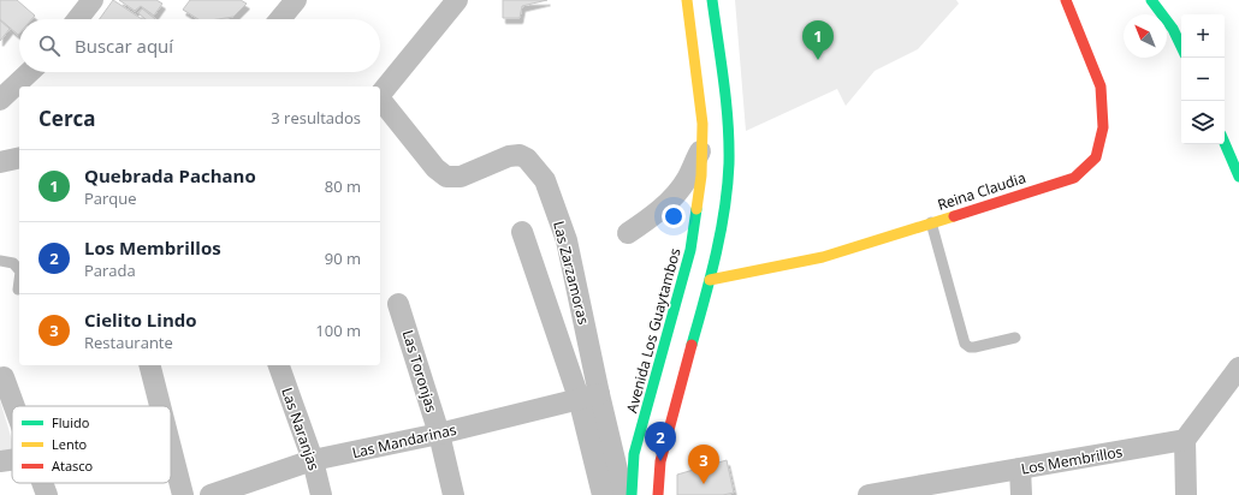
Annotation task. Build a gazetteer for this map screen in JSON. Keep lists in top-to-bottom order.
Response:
{
  "streets": {
    "main road": ["Reina Claudia", "Avenida Los Guaytambos"],
    "street": [
      "Las Zarzamoras",
      "Las Toronjas",
      "Las Naranjas",
      "Las Mandarinas",
      "Los Membrillos"
    ]
  },
  "crossings": [
    ["Las Zarzamoras", "Las Mandarinas"],
    ["Las Toronjas", "Las Mandarinas"],
    ["Las Naranjas", "Las Mandarinas"]
  ],
  "legend": ["Fluido", "Lento", "Atasco"],
  "north": "top left",
  "page": {
    "map_buttons": ["+", "−"],
    "search": "Buscar aquí",
    "pins": ["1", "2", "3"],
    "heading": ["Cerca", "3 resultados"],
    "list": [
      {
        "mark": "1",
        "name": "Quebrada Pachano",
        "note": "Parque",
        "value": "80 m"
      },
      {
        "mark": "2",
        "name": "Los Membrillos",
        "note": "Parada",
        "value": "90 m"
      },
      {
        "mark": "3",
        "name": "Cielito Lindo",
        "note": "Restaurante",
        "value": "100 m"
      }
    ]
  }
}
